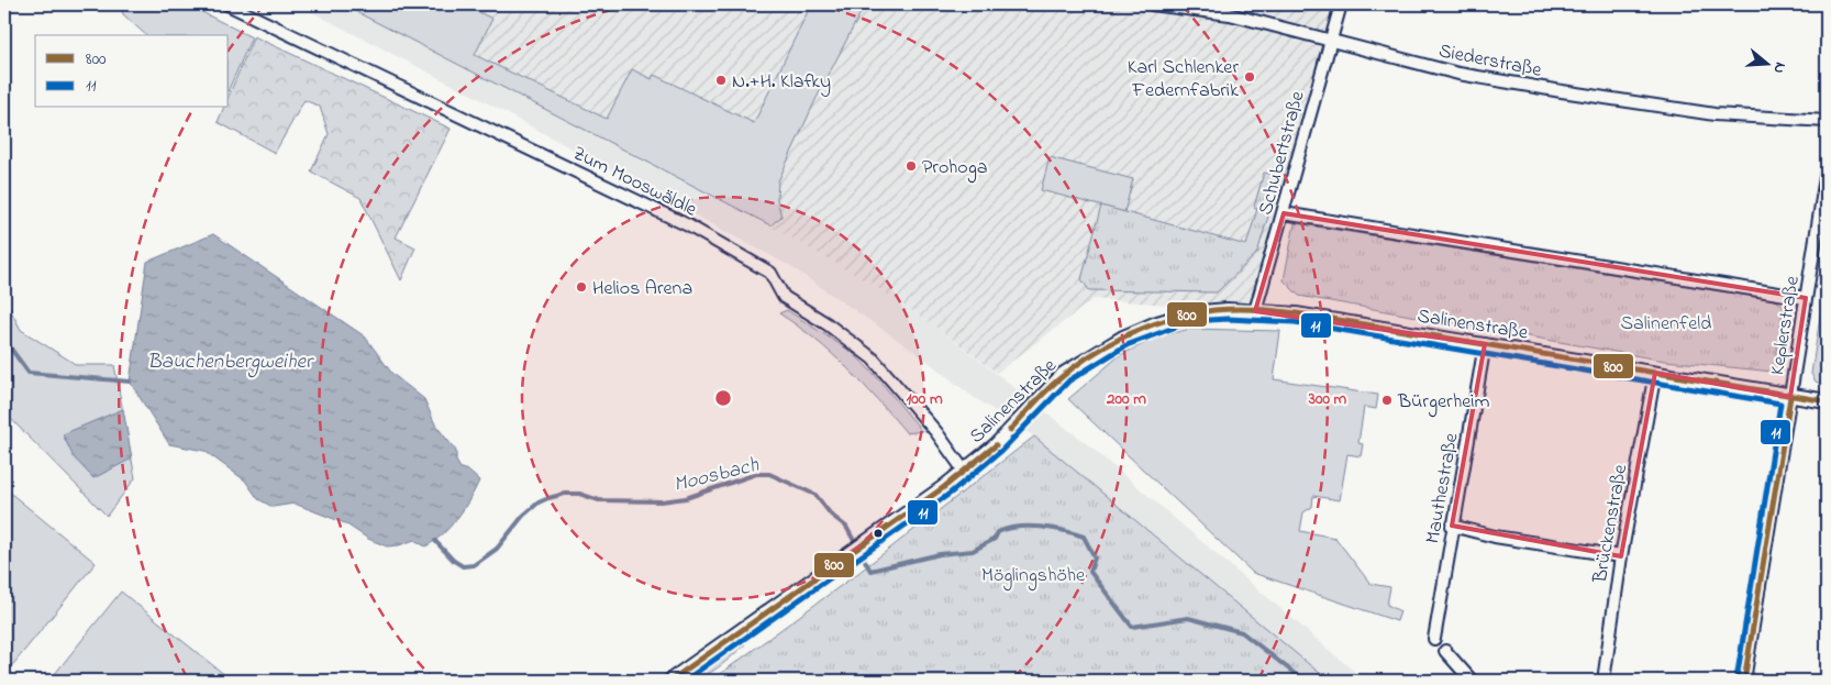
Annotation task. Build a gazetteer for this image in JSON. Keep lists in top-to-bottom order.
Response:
{
  "streets": {
    "street": [
      "Siederstraße",
      "Schubertstraße",
      "Zum Mooswäldle",
      "Salinenstraße",
      "Keplerstraße",
      "Mauthestraße",
      "Brückenstraße"
    ]
  },
  "crossings": [
    ["Siederstraße", "Schubertstraße"],
    ["Schubertstraße", "Salinenstraße"],
    ["Zum Mooswäldle", "Salinenstraße"],
    ["Salinenstraße", "Keplerstraße"],
    ["Salinenstraße", "Mauthestraße"],
    ["Salinenstraße", "Brückenstraße"]
  ],
  "water": ["Bauchenbergweiher", "Moosbach"],
  "parks": ["Salinenfeld", "Möglingshöhe"],
  "places": [
    "Karl Schlenker Federnfabrik",
    "N.+H. Klafky",
    "Prohoga",
    "Helios Arena",
    "Bürgerheim"
  ],
  "lines": ["transit line 800", "transit line 11"],
  "legend": ["800", "11"],
  "north": "right",
  "rings": ["100 m", "200 m", "300 m"]
}
